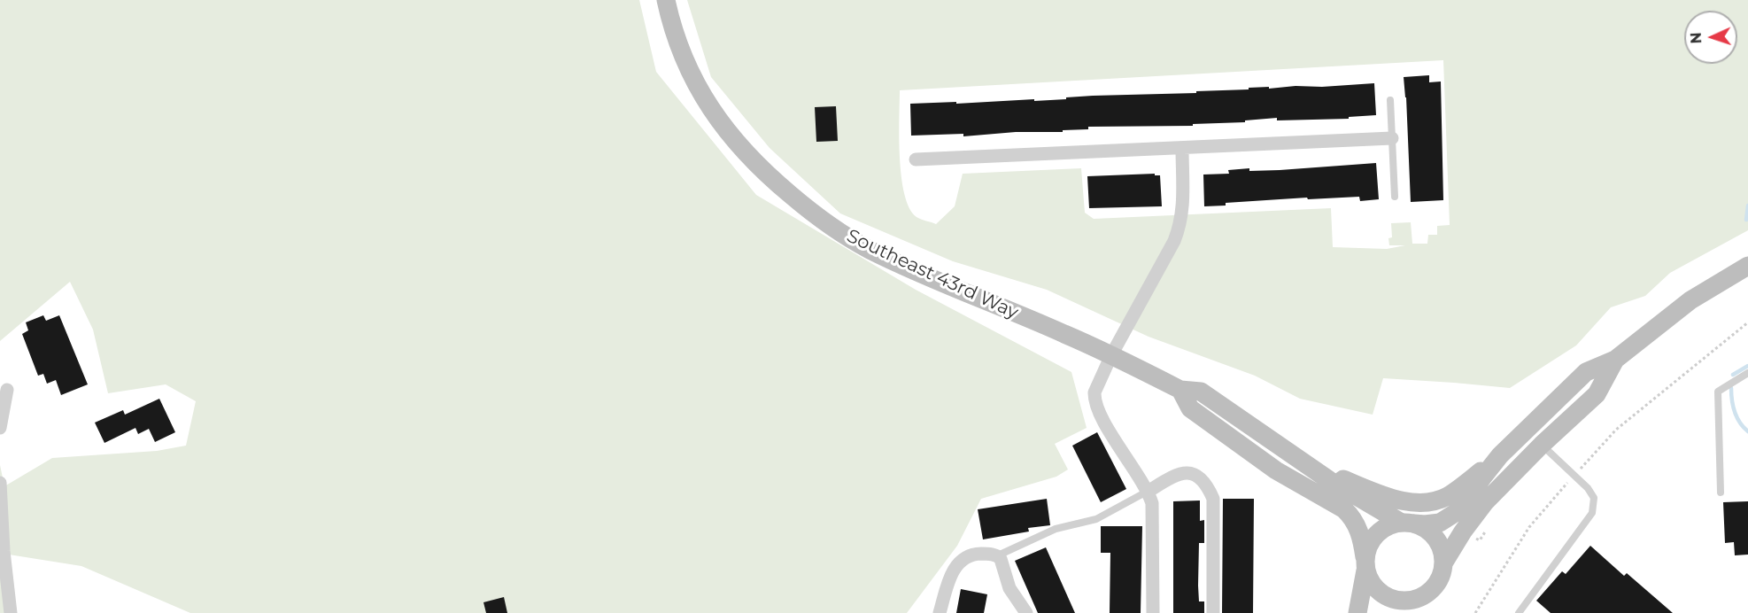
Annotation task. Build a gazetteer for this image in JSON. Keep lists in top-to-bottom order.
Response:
{
  "streets": {
    "main road": ["Southeast 43rd Way"]
  },
  "north": "left"
}
